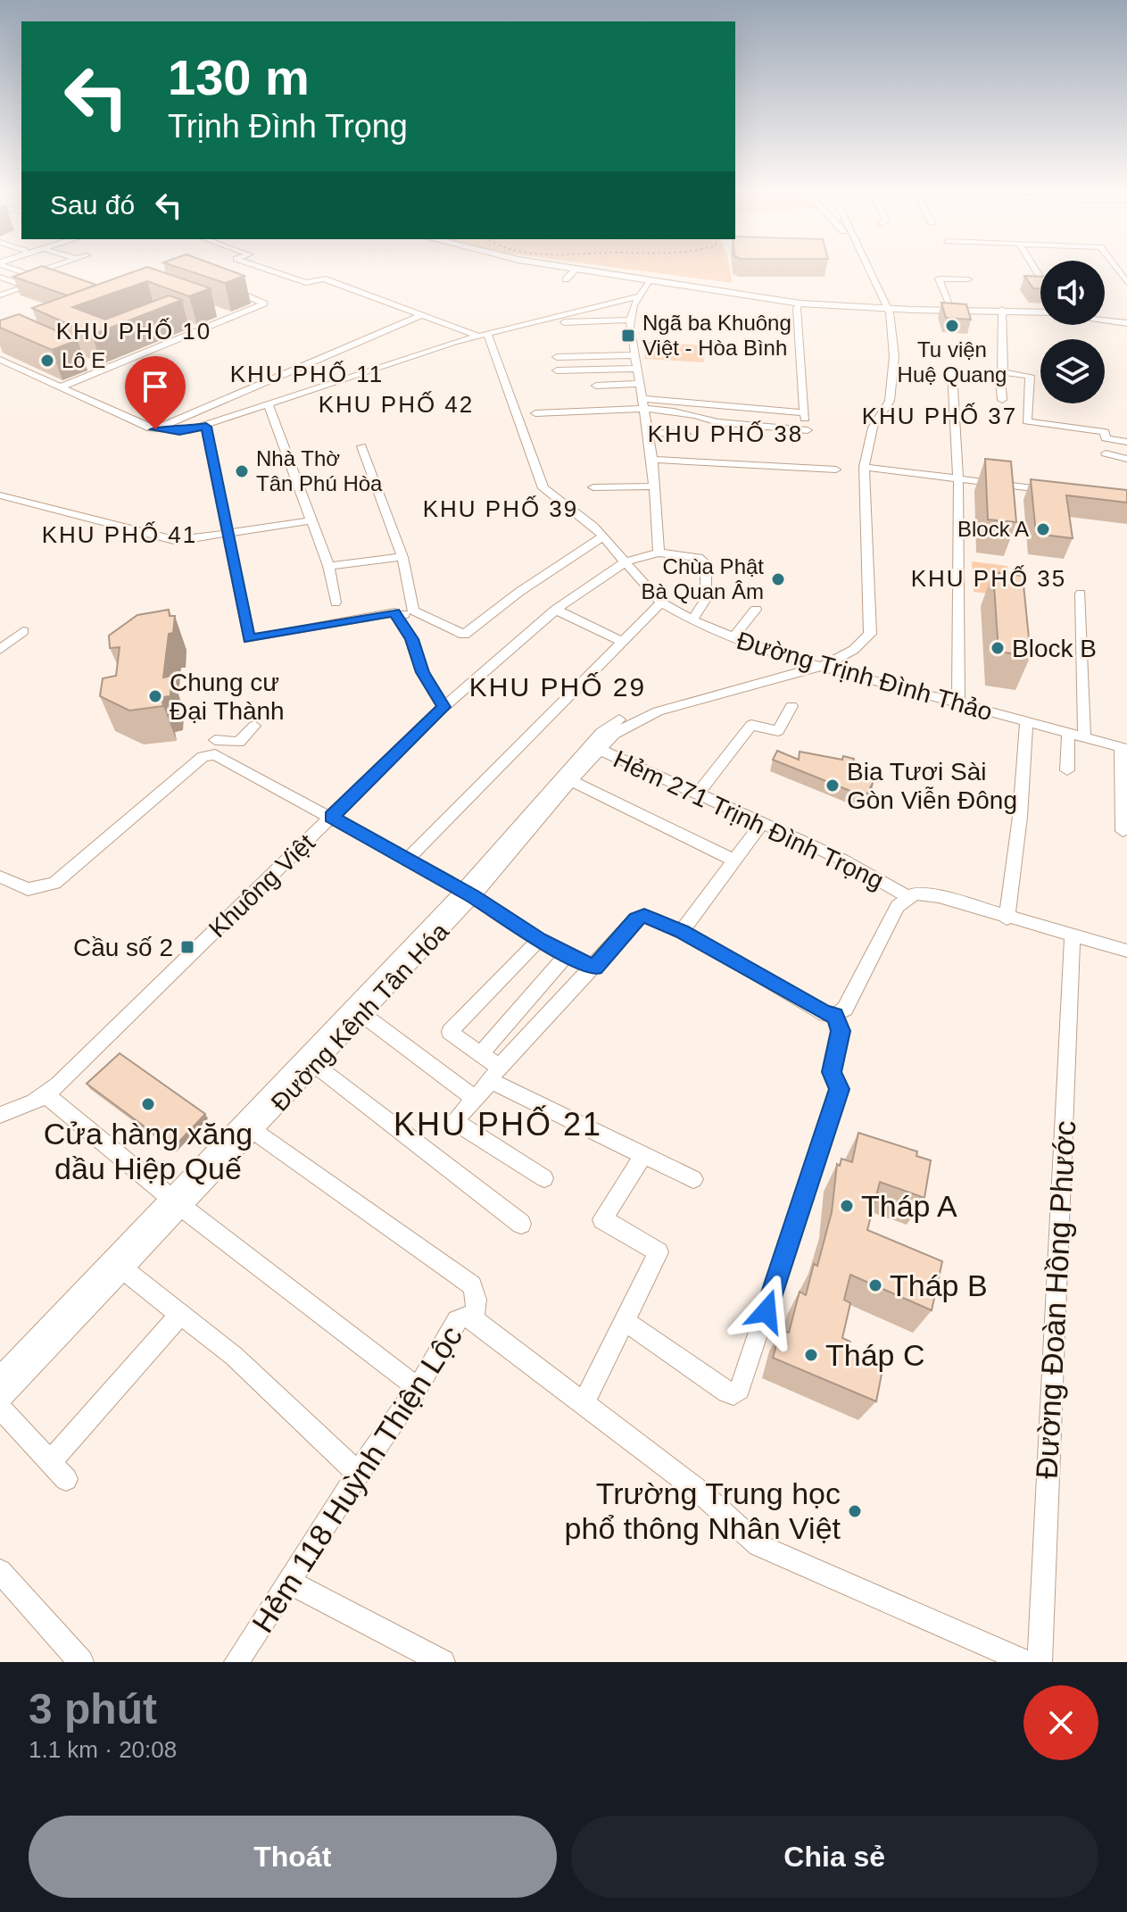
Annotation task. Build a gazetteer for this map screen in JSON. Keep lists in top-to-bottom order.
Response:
{
  "streets": {
    "street": [
      "Đường Trịnh Đình Thảo",
      "Hẻm 271 Trịnh Đình Trọng",
      "Khuông Việt",
      "Đường Kênh Tân Hóa",
      "Đường Đoàn Hồng Phước",
      "Hẻm 118 Huỳnh Thiện Lộc"
    ]
  },
  "crossings": [
    ["Đường Trịnh Đình Thảo", "Khuông Việt"],
    ["Đường Trịnh Đình Thảo", "Đường Kênh Tân Hóa"],
    ["Hẻm 271 Trịnh Đình Trọng", "Đường Kênh Tân Hóa"]
  ],
  "districts": [
    "KHU PHỐ 10",
    "KHU PHỐ 11",
    "KHU PHỐ 42",
    "KHU PHỐ 37",
    "KHU PHỐ 38",
    "KHU PHỐ 39",
    "KHU PHỐ 41",
    "KHU PHỐ 35",
    "KHU PHỐ 29",
    "KHU PHỐ 21"
  ],
  "places": {
    "other": [
      "Tu viện Huệ Quang",
      "Lô E",
      "Nhà Thờ Tân Phú Hòa",
      "Block A",
      "Chùa Phật Bà Quan Âm",
      "Block B",
      "Chung cư Đại Thành",
      "Bia Tươi Sài Gòn Viễn Đông",
      "Cửa hàng xăng dầu Hiệp Quế",
      "Tháp A",
      "Tháp B",
      "Tháp C",
      "Trường Trung học phổ thông Nhân Việt"
    ],
    "transit": ["Ngã ba Khuông Việt - Hòa Bình", "Cầu số 2"]
  },
  "page": {
    "turn": ["130 m", "Trịnh Đình Trọng"],
    "then": "Sau đó",
    "heading": ["3 phút", "1.1 km · 20:08"],
    "buttons": ["Thoát", "Chia sẻ"]
  }
}
